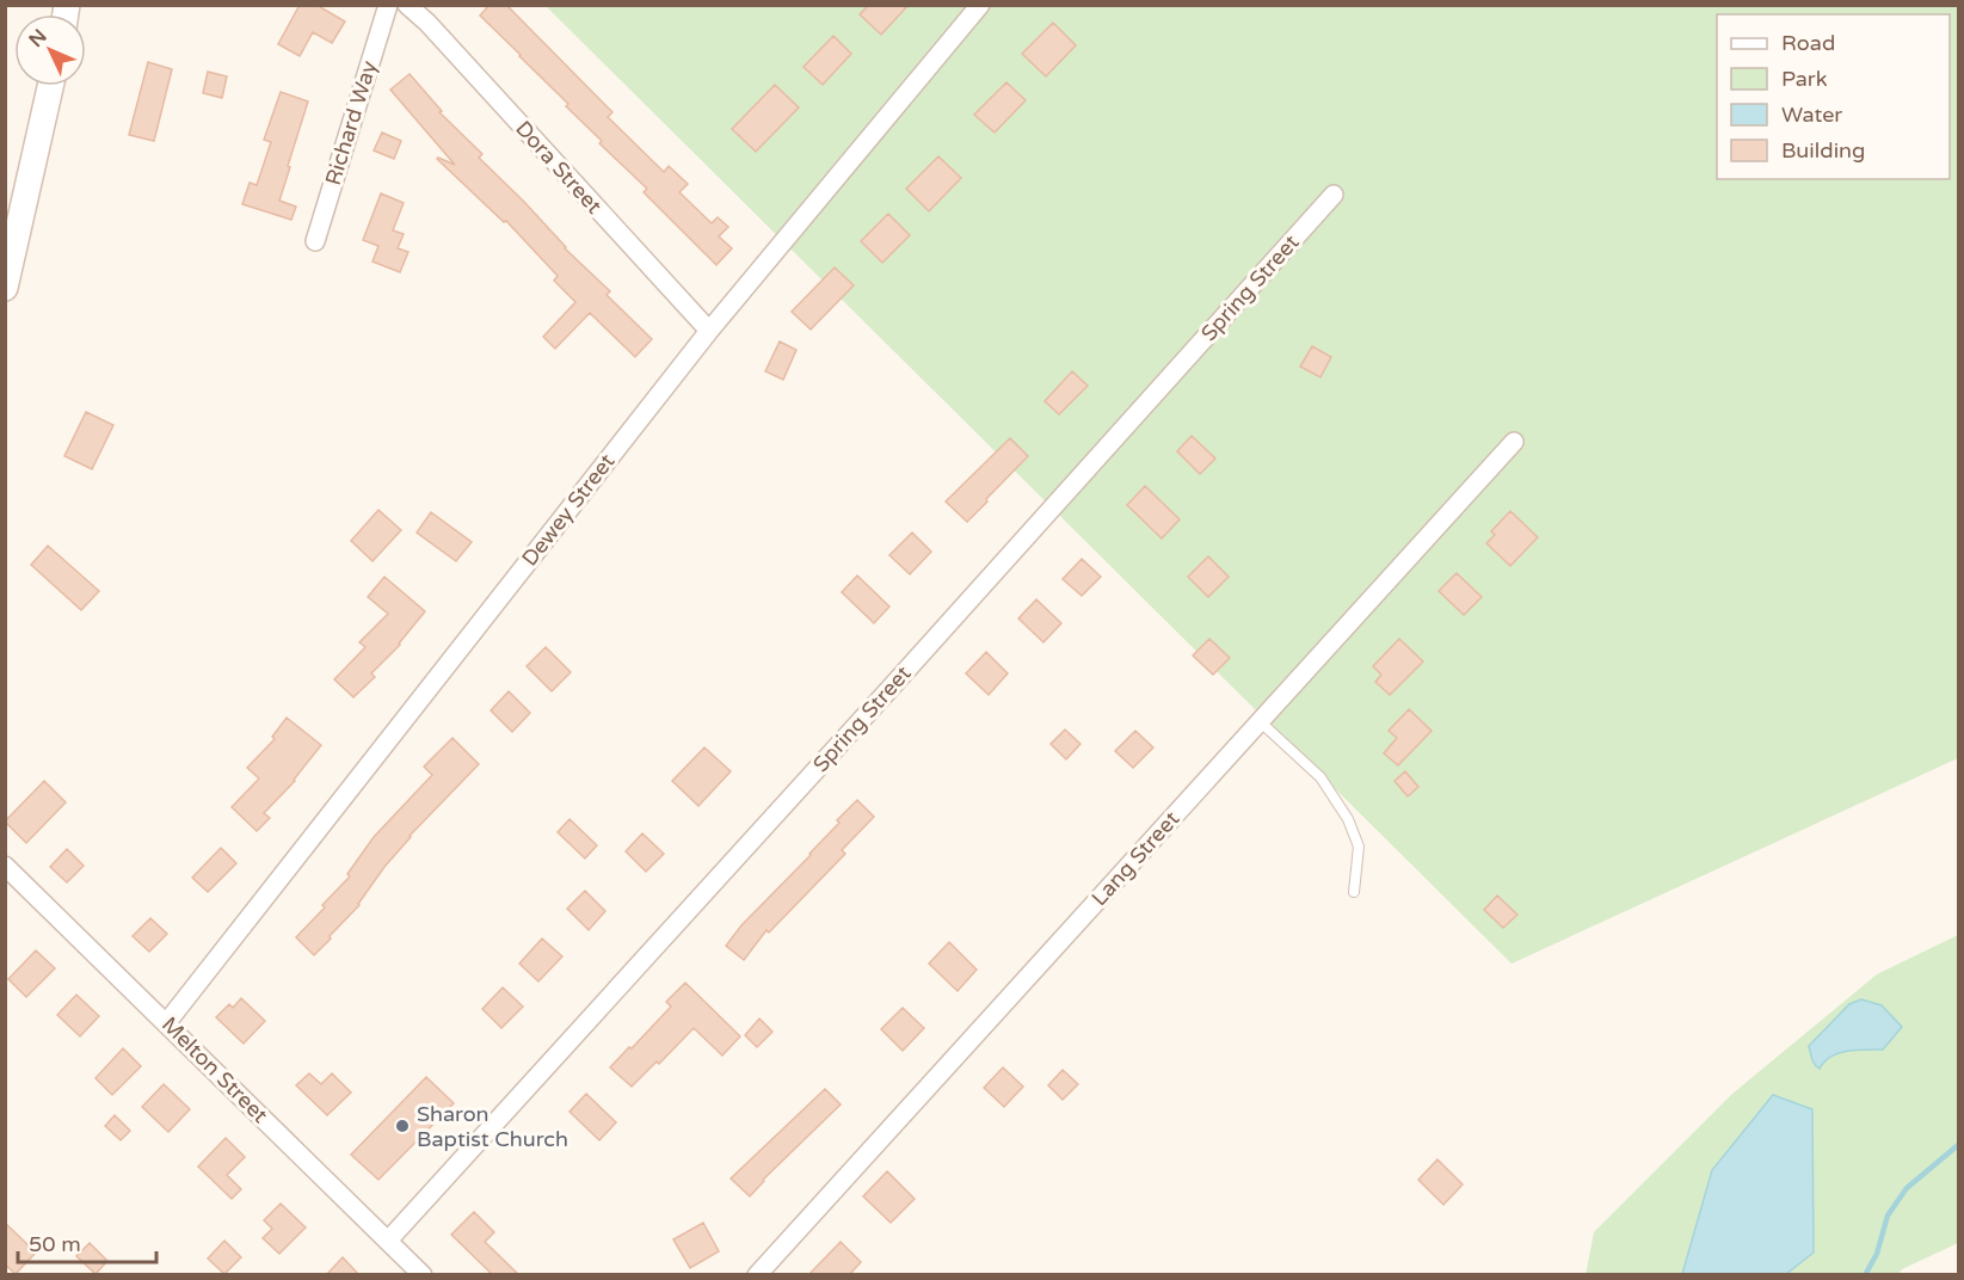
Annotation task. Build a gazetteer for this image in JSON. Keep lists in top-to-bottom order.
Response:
{
  "streets": {
    "street": [
      "Richard Way",
      "Dora Street",
      "Spring Street",
      "Dewey Street",
      "Lang Street",
      "Melton Street"
    ]
  },
  "crossings": [
    ["Dora Street", "Dewey Street"],
    ["Spring Street", "Melton Street"],
    ["Dewey Street", "Melton Street"]
  ],
  "places": ["Sharon Baptist Church"],
  "legend": [
    "Road",
    "Park",
    "Water",
    "Building"
  ],
  "scale_bar": "50 m",
  "north": "top left"
}
